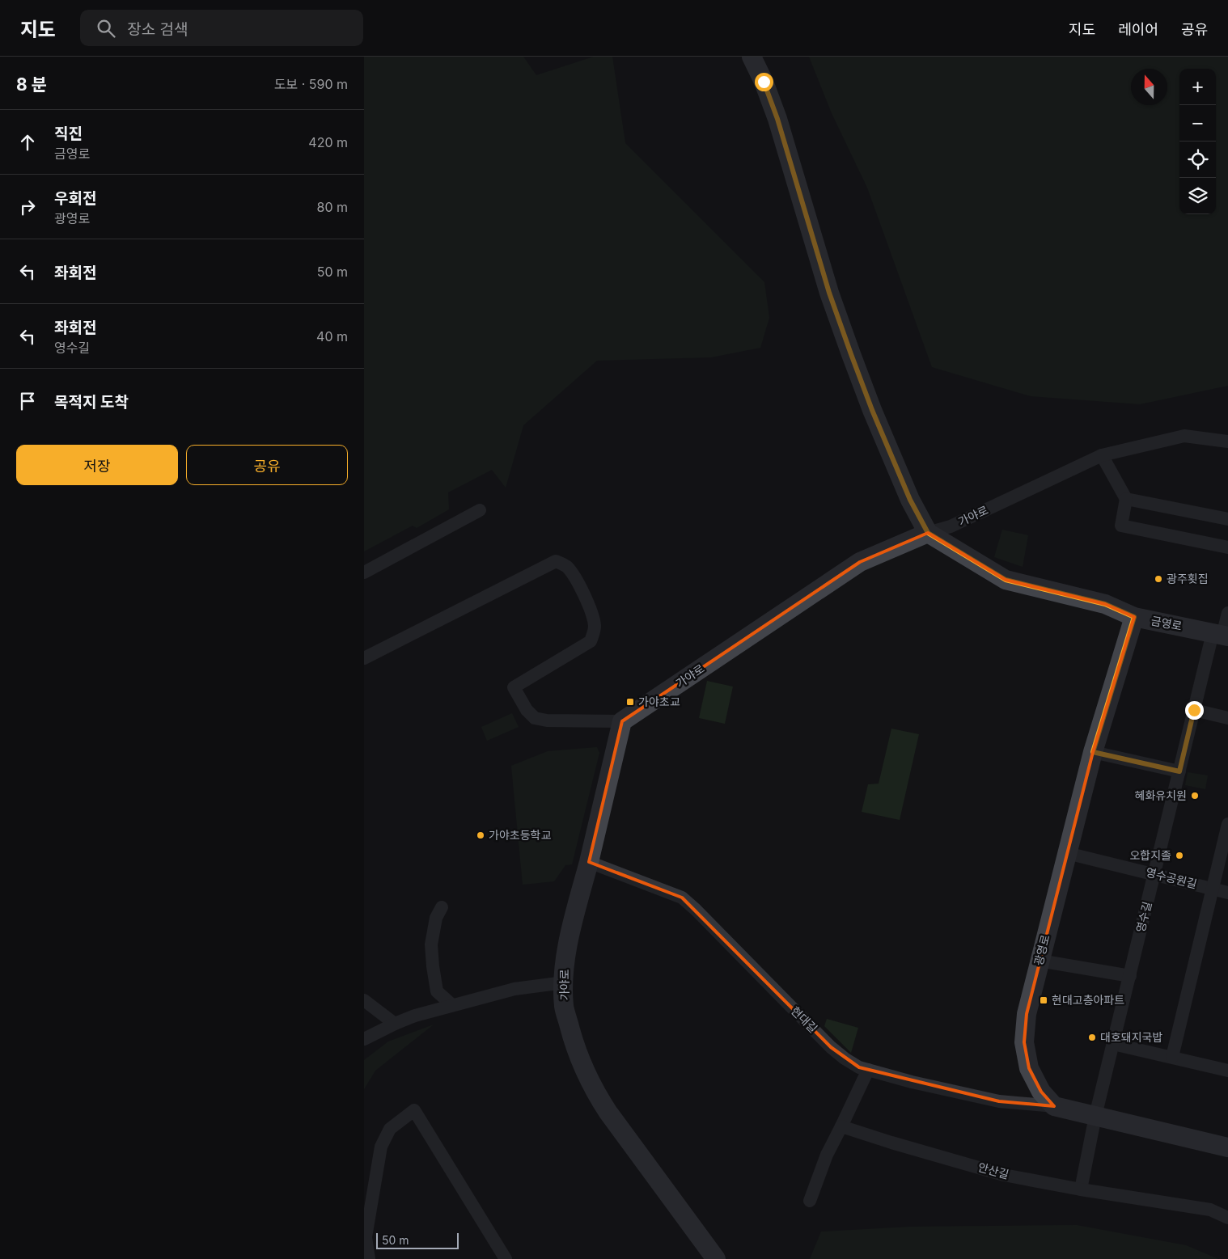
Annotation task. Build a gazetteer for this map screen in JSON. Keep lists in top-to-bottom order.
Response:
{
  "streets": {
    "street": [
      "가야로",
      "금영로",
      "영수공원길",
      "영수길",
      "광영로",
      "현대길",
      "안산길"
    ]
  },
  "crossings": [
    ["가야로", "금영로"],
    ["가야로", "현대길"],
    ["금영로", "영수길"],
    ["금영로", "광영로"],
    ["영수공원길", "영수길"],
    ["영수공원길", "광영로"],
    ["영수길", "안산길"],
    ["광영로", "현대길"]
  ],
  "places": {
    "other": [
      "광주횟집",
      "혜화유치원",
      "가야초등학교",
      "오합지졸",
      "대호돼지국밥"
    ],
    "transit": ["가야초교", "현대고층아파트"]
  },
  "scale_bar": "50 m",
  "north": "top",
  "page": {
    "header": "지도",
    "search": "장소 검색",
    "nav": ["지도", "레이어", "공유"],
    "heading": ["8 분", "도보 · 590 m"],
    "map_buttons": ["+", "−"],
    "list": [
      ["직진", "금영로", "420 m"],
      ["우회전", "광영로", "80 m"],
      ["좌회전", "50 m"],
      ["좌회전", "영수길", "40 m"],
      "목적지 도착"
    ],
    "buttons": ["저장", "공유"],
    "scale": "50 m"
  }
}
